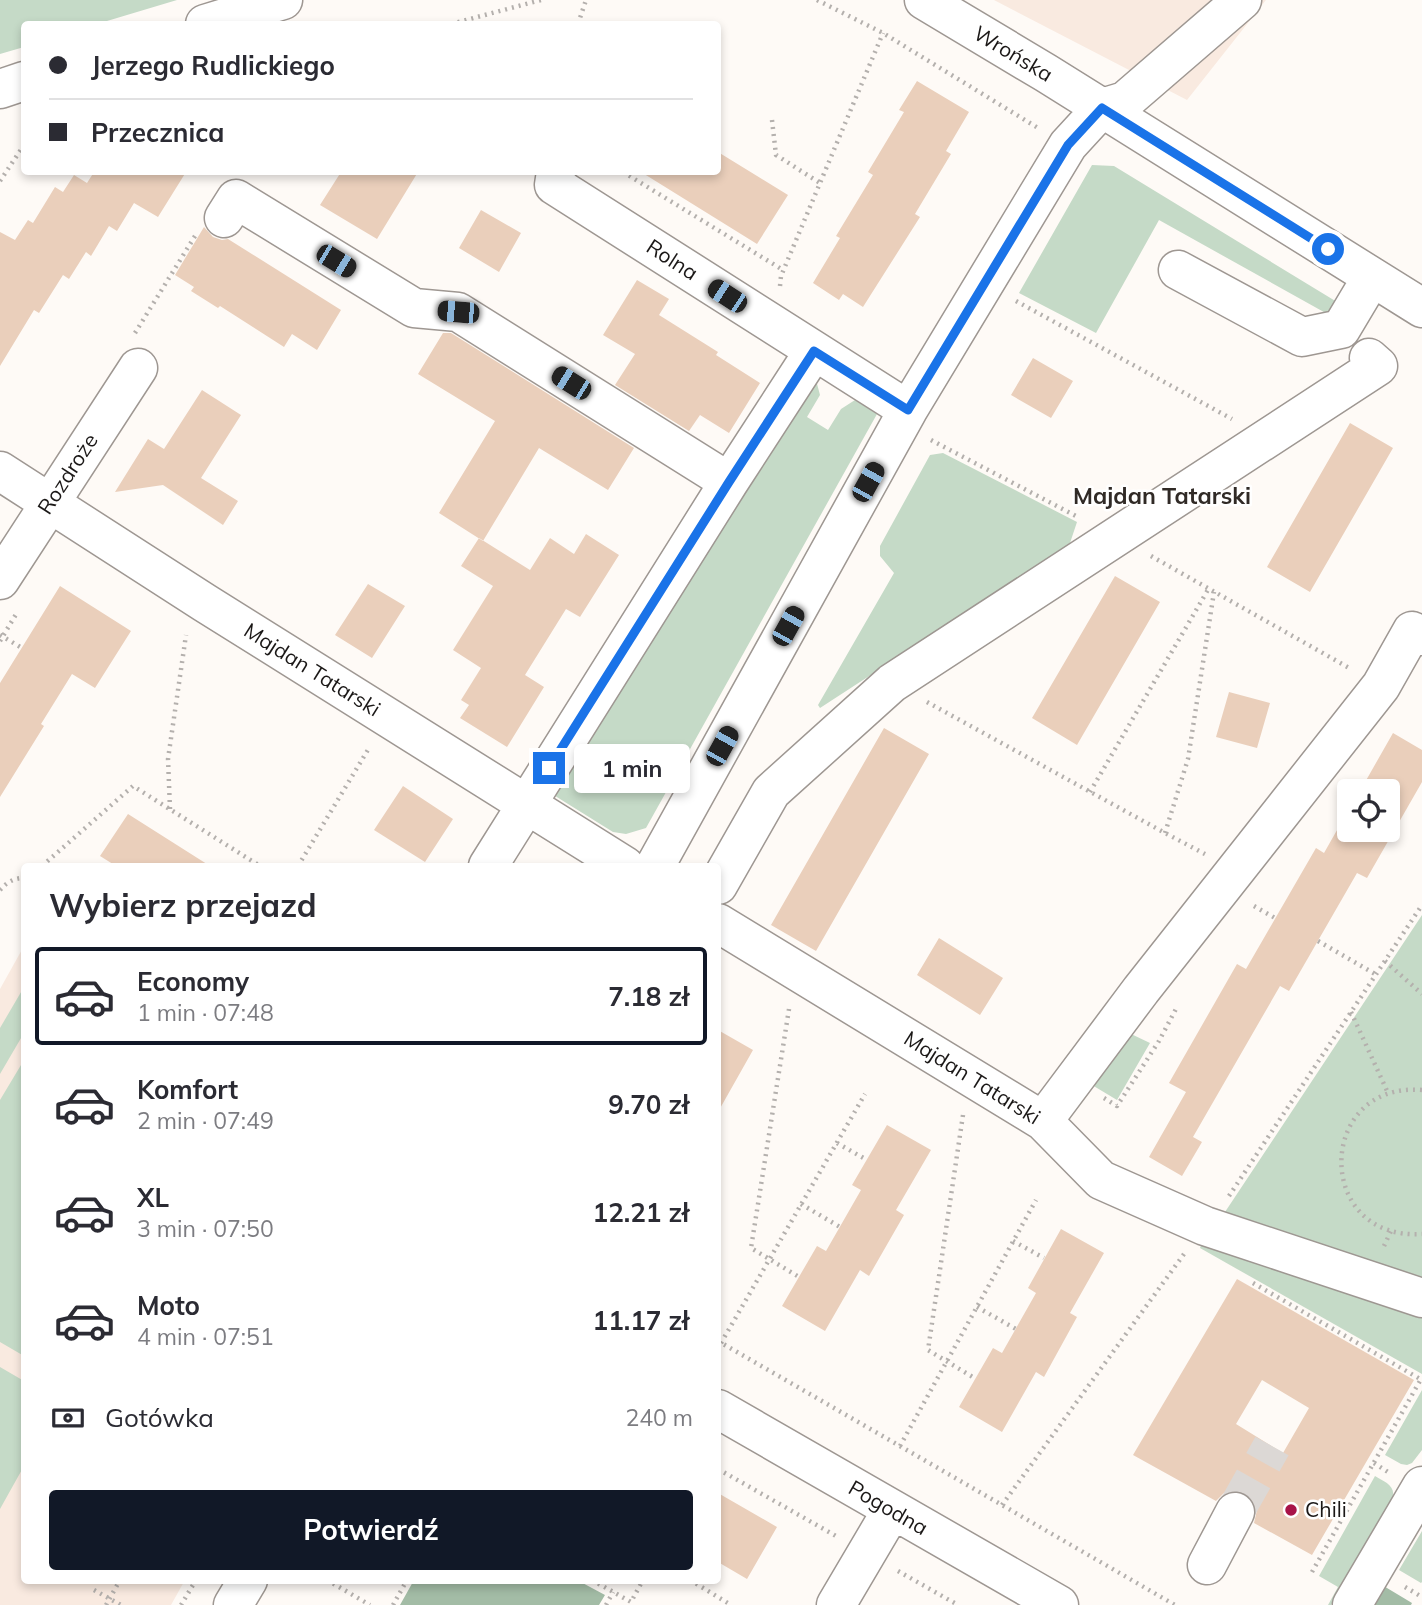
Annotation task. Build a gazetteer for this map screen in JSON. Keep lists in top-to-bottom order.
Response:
{
  "streets": {
    "street": [
      "Wrońska",
      "Rolna",
      "Rozdroże",
      "Majdan Tatarski",
      "Pogodna"
    ]
  },
  "crossings": [
    ["Rozdroże", "Majdan Tatarski"]
  ],
  "districts": ["Majdan Tatarski"],
  "places": ["Chili"],
  "page": {
    "banner": ["Jerzego Rudlickiego", "Przecznica"],
    "bubble": "1 min",
    "heading": "Wybierz przejazd",
    "list": [
      {
        "name": "Economy",
        "note": "1 min · 07:48",
        "value": "7.18 zł"
      },
      {
        "name": "Komfort",
        "note": "2 min · 07:49",
        "value": "9.70 zł"
      },
      {
        "name": "XL",
        "note": "3 min · 07:50",
        "value": "12.21 zł"
      },
      {
        "name": "Moto",
        "note": "4 min · 07:51",
        "value": "11.17 zł"
      }
    ],
    "pay": ["Gotówka", "240 m"],
    "buttons": "Potwierdź"
  }
}
